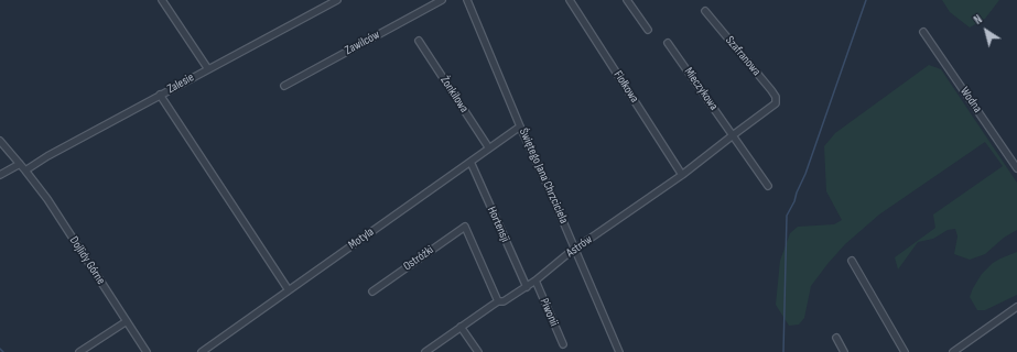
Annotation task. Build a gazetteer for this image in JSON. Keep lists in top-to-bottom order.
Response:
{
  "streets": {
    "street": [
      "Zawilców",
      "Szafranowa",
      "Zalesie",
      "Fiołkowa",
      "Mieczykowa",
      "Żonkilowa",
      "Wodna",
      "Świętego Jana Chrzciciela",
      "Hortensji",
      "Motyla",
      "Astrów",
      "Ostróżki",
      "Dojlidy Górne",
      "Piwonii"
    ]
  },
  "crossings": [
    ["Szafranowa", "Astrów"],
    ["Zalesie", "Dojlidy Górne"],
    ["Fiołkowa", "Astrów"],
    ["Mieczykowa", "Astrów"],
    ["Żonkilowa", "Motyla"],
    ["Świętego Jana Chrzciciela", "Motyla"],
    ["Świętego Jana Chrzciciela", "Astrów"],
    ["Hortensji", "Motyla"],
    ["Hortensji", "Astrów"],
    ["Astrów", "Ostróżki"],
    ["Astrów", "Piwonii"]
  ],
  "north": "top left"
}
